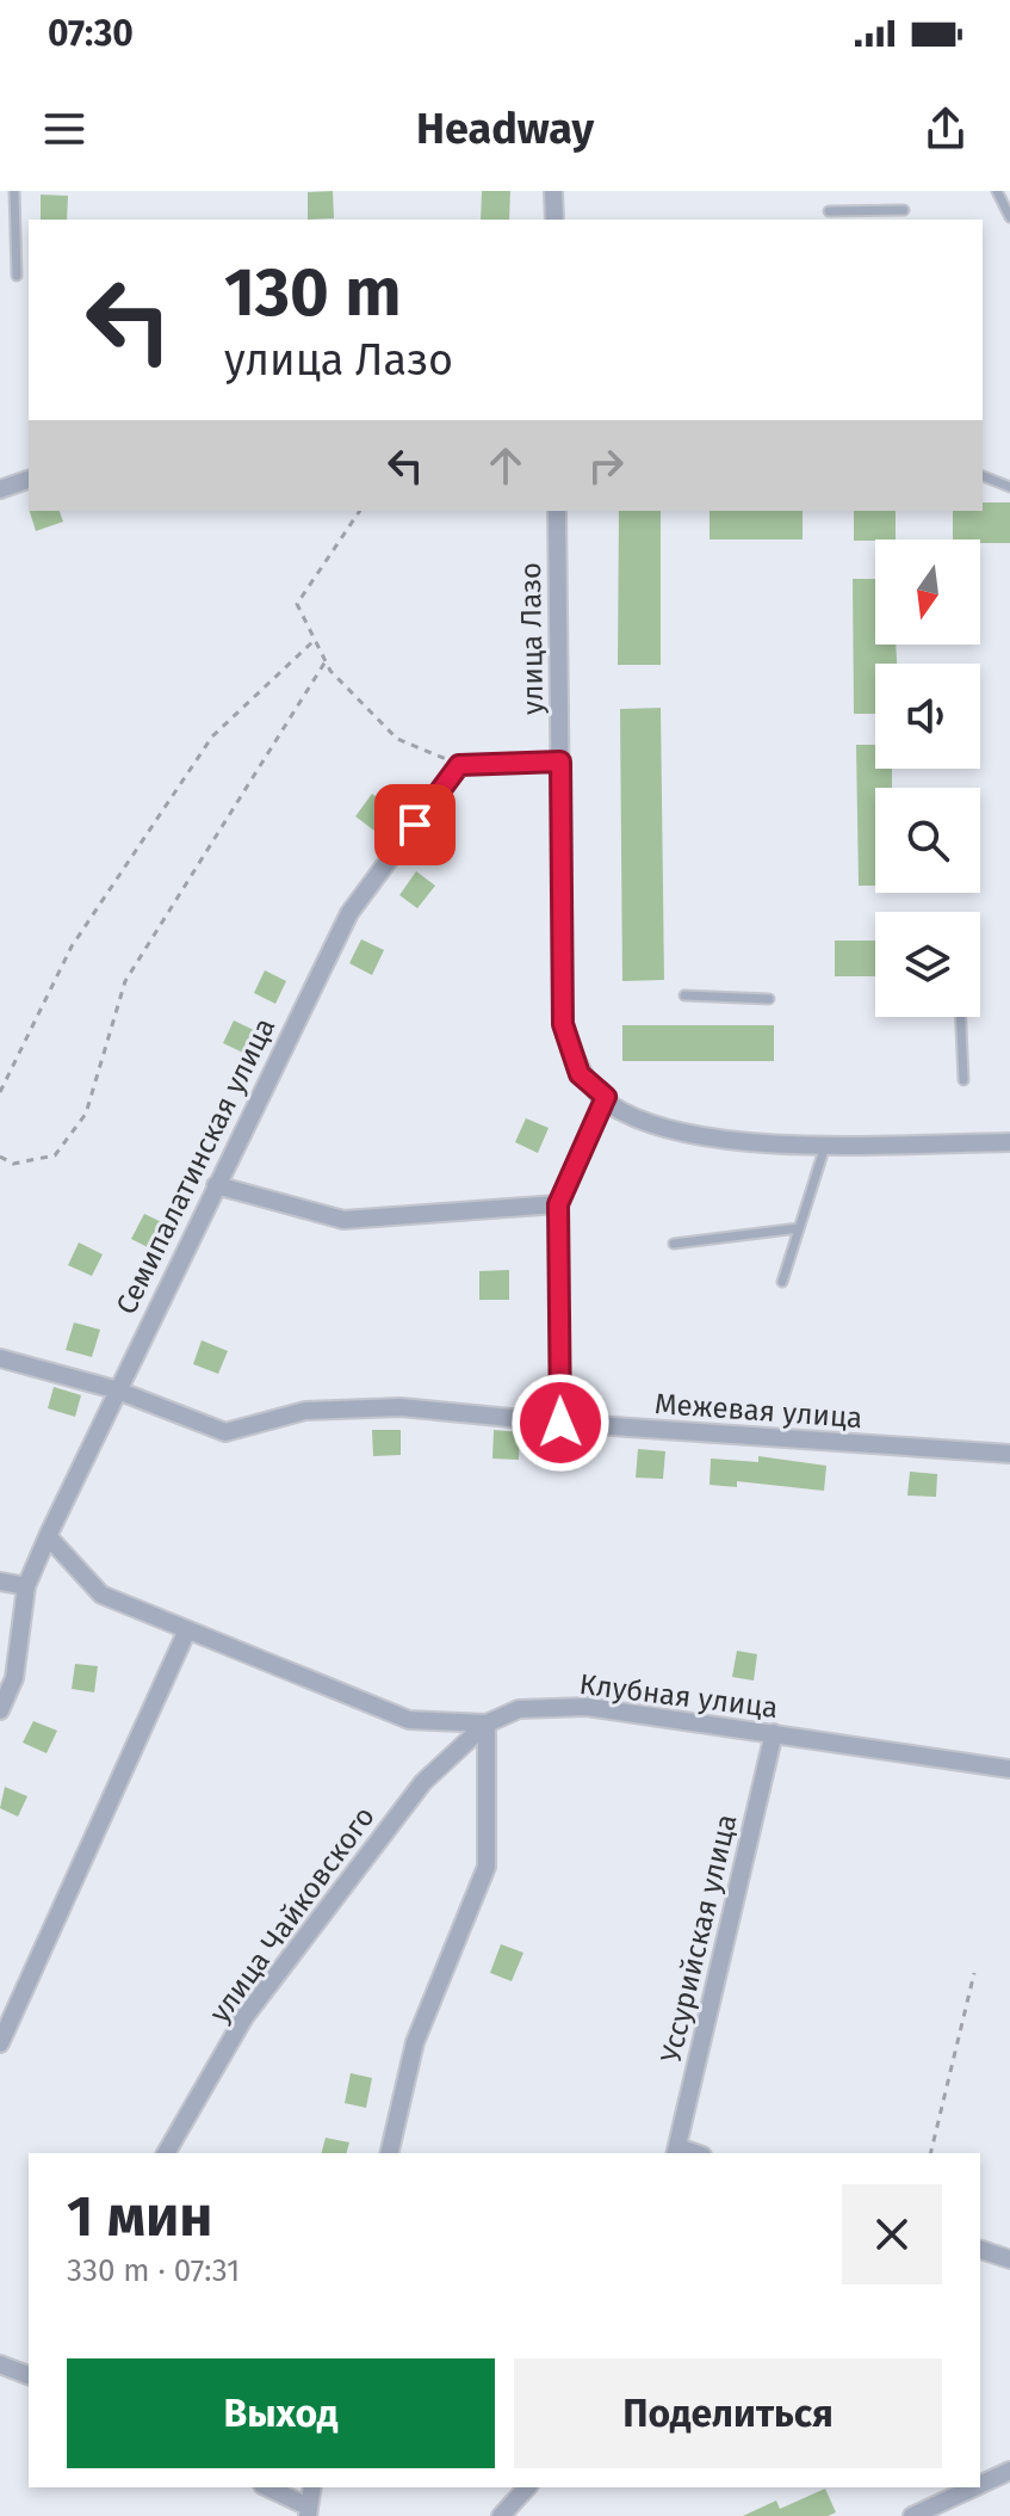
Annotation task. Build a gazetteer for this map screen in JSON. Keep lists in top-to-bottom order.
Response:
{
  "streets": {
    "street": [
      "улица Лазо",
      "Семипалатинская улица",
      "Межевая улица",
      "Клубная улица",
      "улица Чайковского",
      "Уссурийская улица"
    ]
  },
  "crossings": [
    ["Семипалатинская улица", "Межевая улица"],
    ["Семипалатинская улица", "Клубная улица"],
    ["Клубная улица", "улица Чайковского"],
    ["Клубная улица", "Уссурийская улица"]
  ],
  "north": "bottom",
  "page": {
    "status": "07:30",
    "header": "Headway",
    "turn": ["130 m", "улица Лазо"],
    "heading": ["1 мин", "330 m · 07:31"],
    "buttons": ["Выход", "Поделиться"]
  }
}
